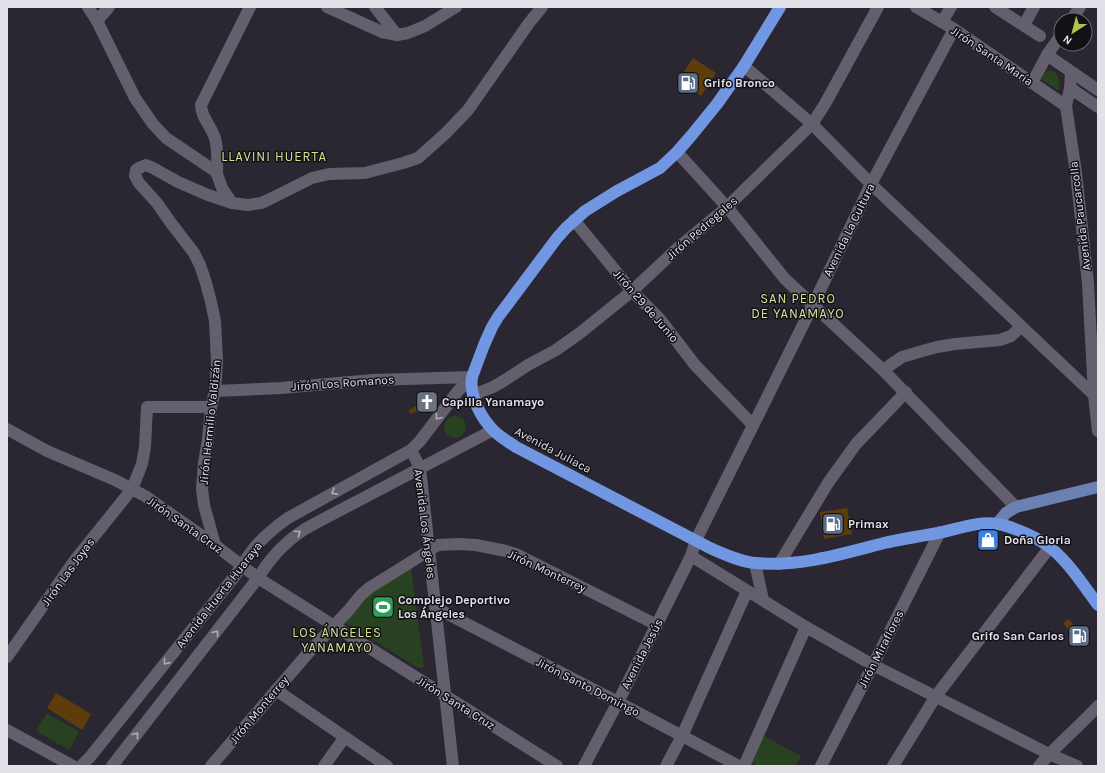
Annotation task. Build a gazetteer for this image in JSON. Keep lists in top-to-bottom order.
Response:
{
  "streets": {
    "highway": ["Avenida Juliaca"],
    "street": [
      "Jirón Santa María",
      "Avenida Paucarcolla",
      "Jirón Pedregales",
      "Avenida La Cultura",
      "Jirón 29 de Junio",
      "Jirón Los Romanos",
      "Jirón Hermilio Valdizán",
      "Avenida Los Ángeles",
      "Jirón Santa Cruz",
      "Jirón Monterrey",
      "Jirón Las Joyas",
      "Avenida Huerta Huaraya",
      "Jirón Miraflores",
      "Avenida Jesús",
      "Jirón Santo Domingo"
    ]
  },
  "crossings": [
    ["Jirón Santa María", "Avenida Paucarcolla"],
    ["Jirón Santa María", "Avenida La Cultura"],
    ["Jirón Pedregales", "Jirón 29 de Junio"],
    ["Jirón Pedregales", "Avenida Juliaca"],
    ["Avenida La Cultura", "Jirón 29 de Junio"],
    ["Avenida La Cultura", "Avenida Juliaca"],
    ["Avenida La Cultura", "Avenida Jesús"],
    ["Jirón 29 de Junio", "Avenida Juliaca"],
    ["Jirón Los Romanos", "Jirón Hermilio Valdizán"],
    ["Jirón Los Romanos", "Avenida Juliaca"],
    ["Jirón Los Romanos", "Avenida Huerta Huaraya"],
    ["Jirón Hermilio Valdizán", "Jirón Santa Cruz"],
    ["Jirón Hermilio Valdizán", "Jirón Las Joyas"],
    ["Avenida Juliaca", "Avenida Huerta Huaraya"],
    ["Avenida Juliaca", "Jirón Miraflores"],
    ["Avenida Juliaca", "Avenida Jesús"],
    ["Avenida Los Ángeles", "Jirón Santa Cruz"],
    ["Avenida Los Ángeles", "Jirón Monterrey"],
    ["Avenida Los Ángeles", "Avenida Huerta Huaraya"],
    ["Avenida Los Ángeles", "Jirón Santo Domingo"],
    ["Jirón Santa Cruz", "Jirón Monterrey"],
    ["Jirón Santa Cruz", "Jirón Las Joyas"],
    ["Jirón Santa Cruz", "Avenida Huerta Huaraya"],
    ["Jirón Monterrey", "Avenida Jesús"],
    ["Avenida Jesús", "Jirón Santo Domingo"]
  ],
  "districts": ["LLAVINI HUERTA", "SAN PEDRO DE YANAMAYO", "LOS ÁNGELES YANAMAYO"],
  "places": {
    "fuel station": ["Grifo Bronco", "Primax", "Grifo San Carlos"],
    "church": ["Capilla Yanamayo"],
    "shop": ["Doña Gloria"],
    "sports": ["Complejo Deportivo Los Ángeles"]
  },
  "north": "bottom left"
}
